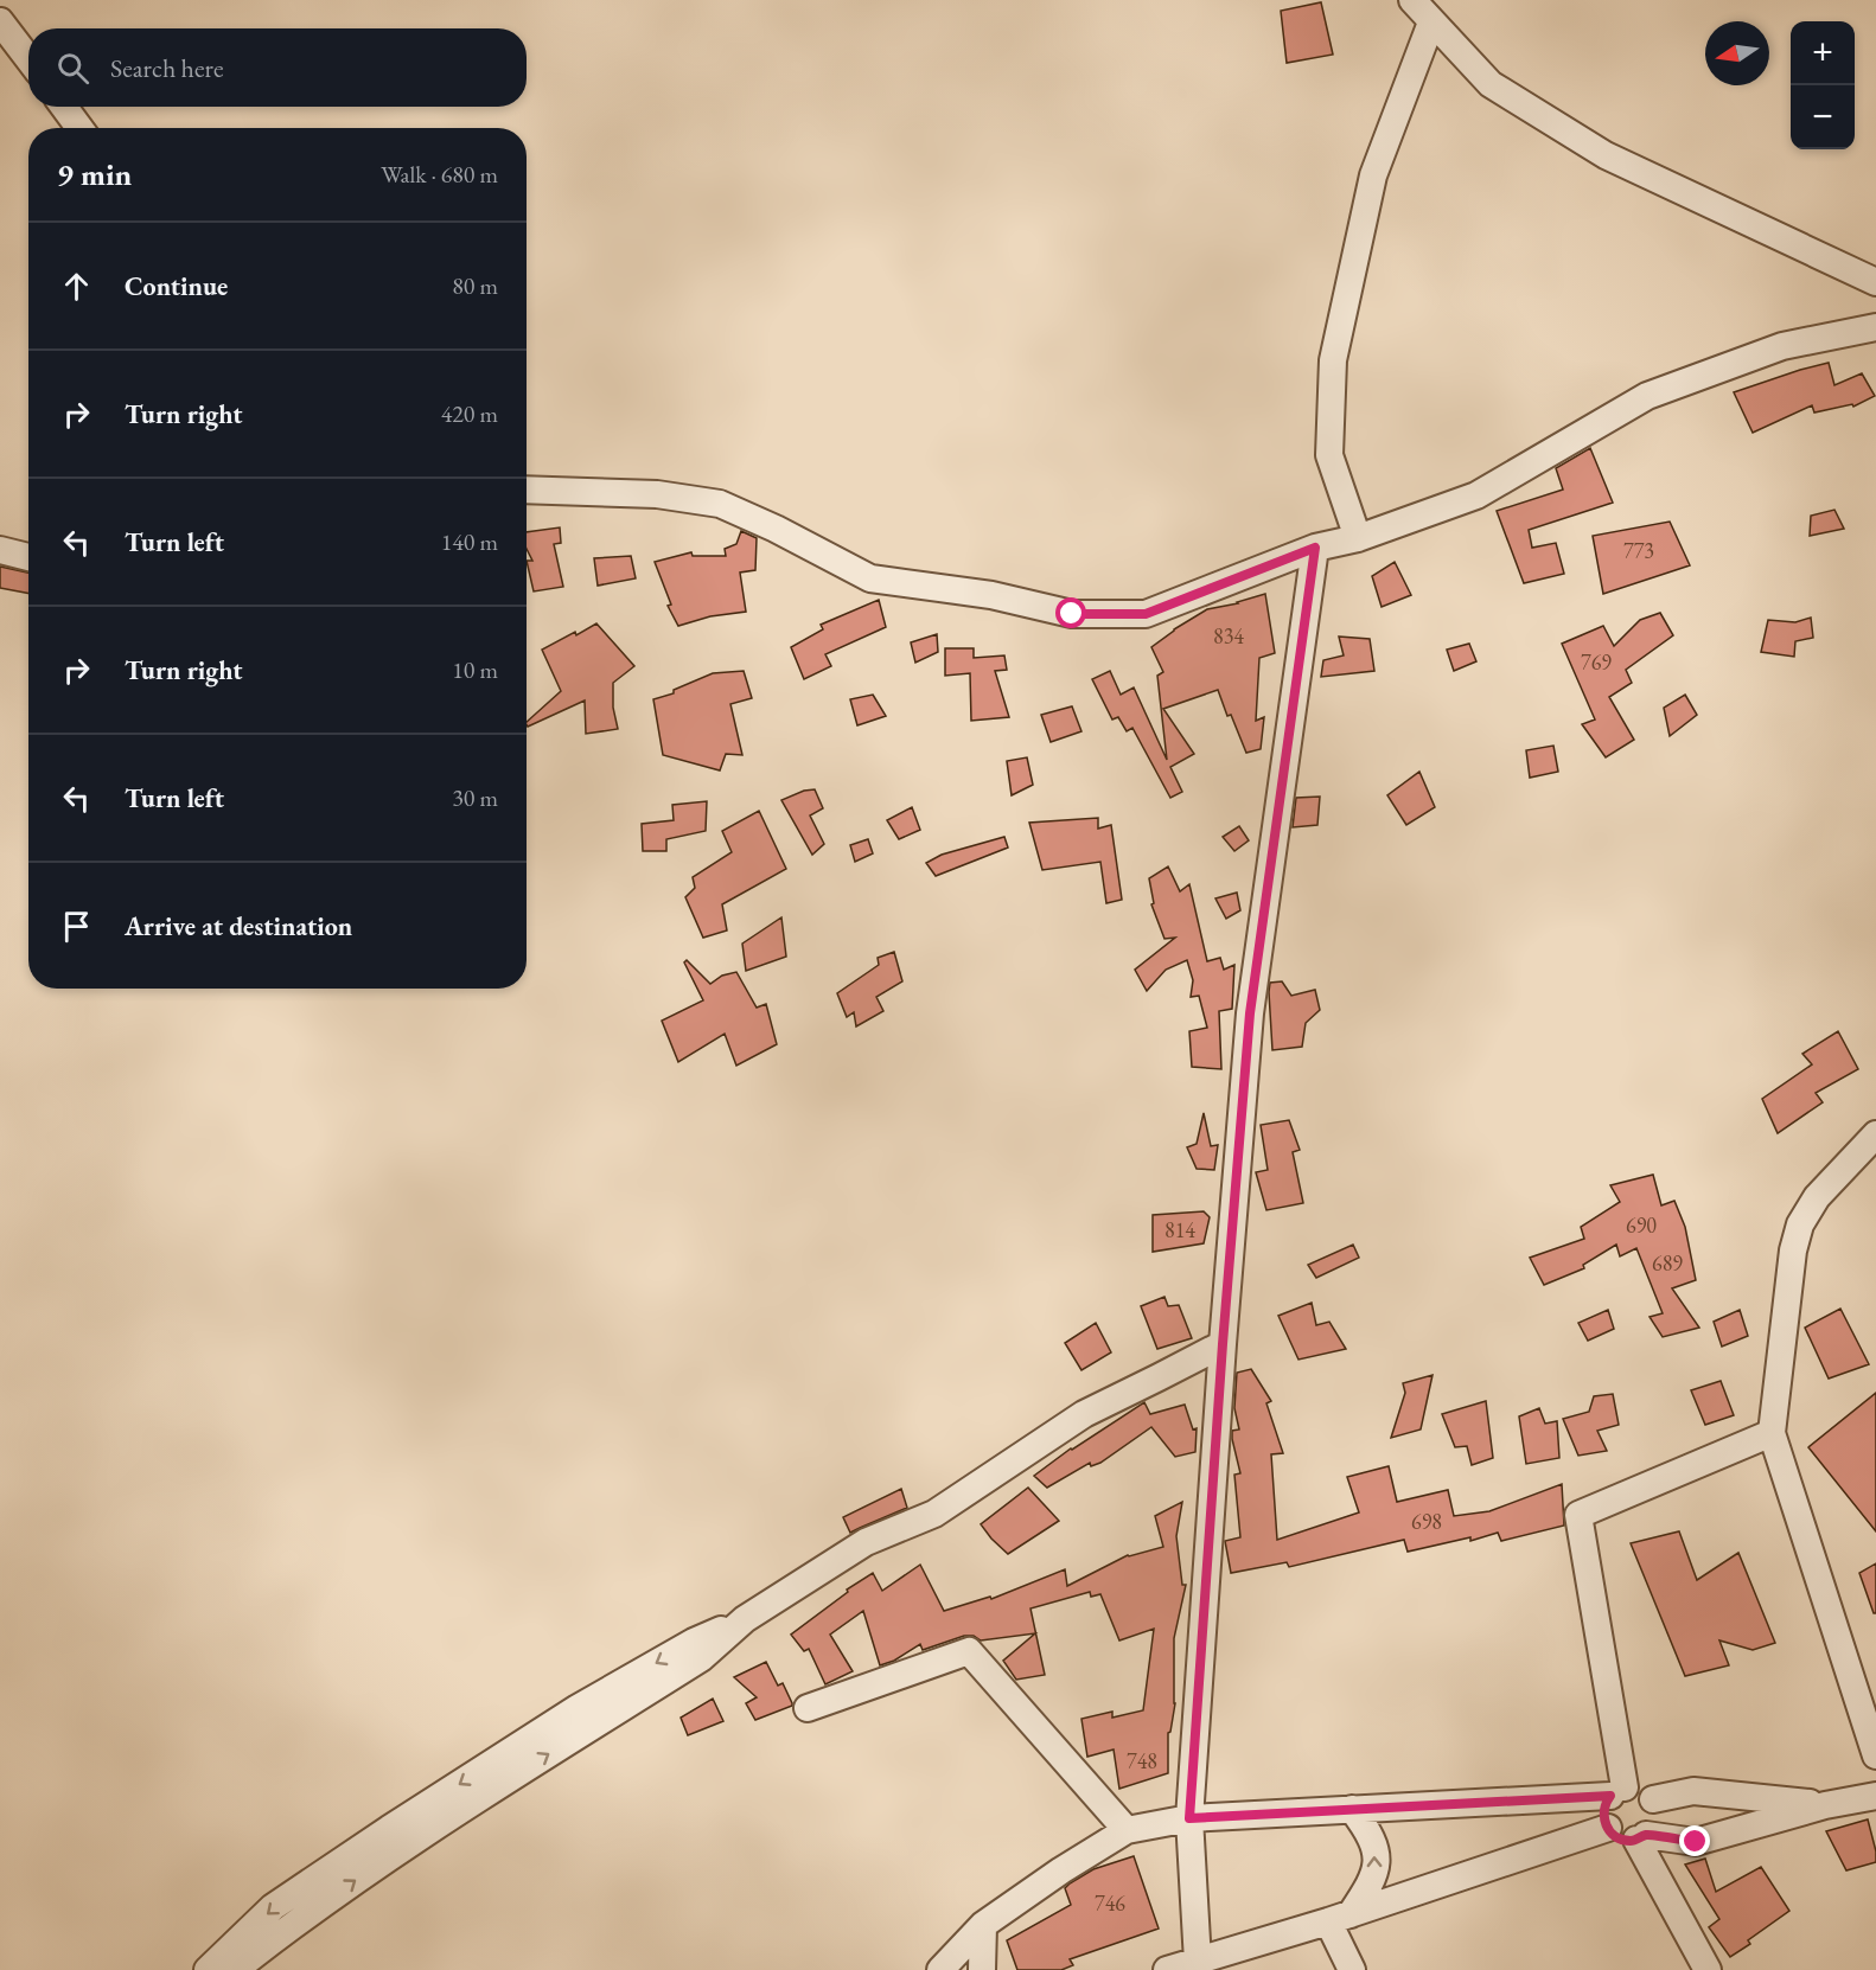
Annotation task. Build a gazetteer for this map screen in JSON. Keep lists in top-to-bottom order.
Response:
{
  "house_numbers": [
    "773",
    "834",
    "769",
    "690",
    "814",
    "689",
    "698",
    "748",
    "746"
  ],
  "north": "left",
  "page": {
    "map_buttons": ["+", "−"],
    "search": "Search here",
    "heading": ["9 min", "Walk · 680 m"],
    "list": [
      ["Continue", "80 m"],
      ["Turn right", "420 m"],
      ["Turn left", "140 m"],
      ["Turn right", "10 m"],
      ["Turn left", "30 m"],
      "Arrive at destination"
    ]
  }
}
